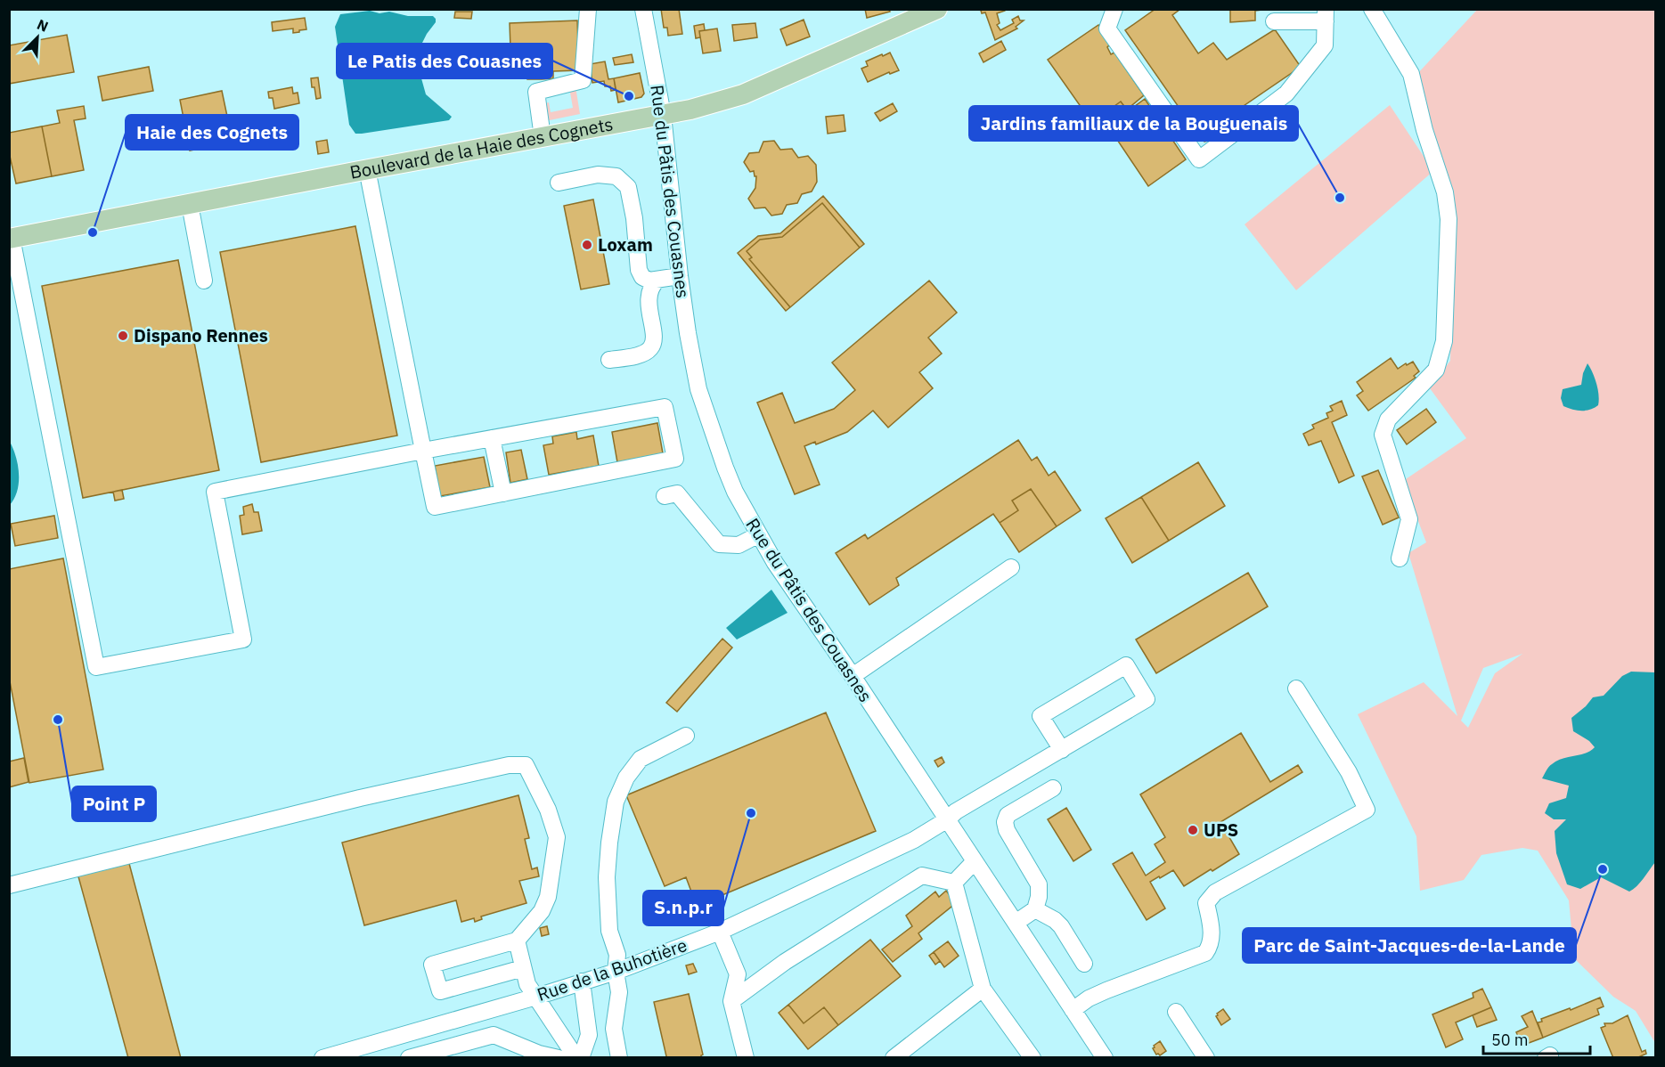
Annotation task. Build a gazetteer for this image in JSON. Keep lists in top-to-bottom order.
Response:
{
  "streets": {
    "main road": ["Boulevard de la Haie des Cognets"],
    "street": ["Rue du Pâtis des Couasnes", "Rue de la Buhotière"]
  },
  "crossings": [
    ["Boulevard de la Haie des Cognets", "Rue du Pâtis des Couasnes"],
    ["Rue du Pâtis des Couasnes", "Rue de la Buhotière"]
  ],
  "places": [
    "Le Patis des Couasnes",
    "Jardins familiaux de la Bouguenais",
    "Haie des Cognets",
    "Loxam",
    "Dispano Rennes",
    "Point P",
    "S.n.p.r",
    "UPS",
    "Parc de Saint-Jacques-de-la-Lande"
  ],
  "scale_bar": "50 m",
  "north": "top right"
}
